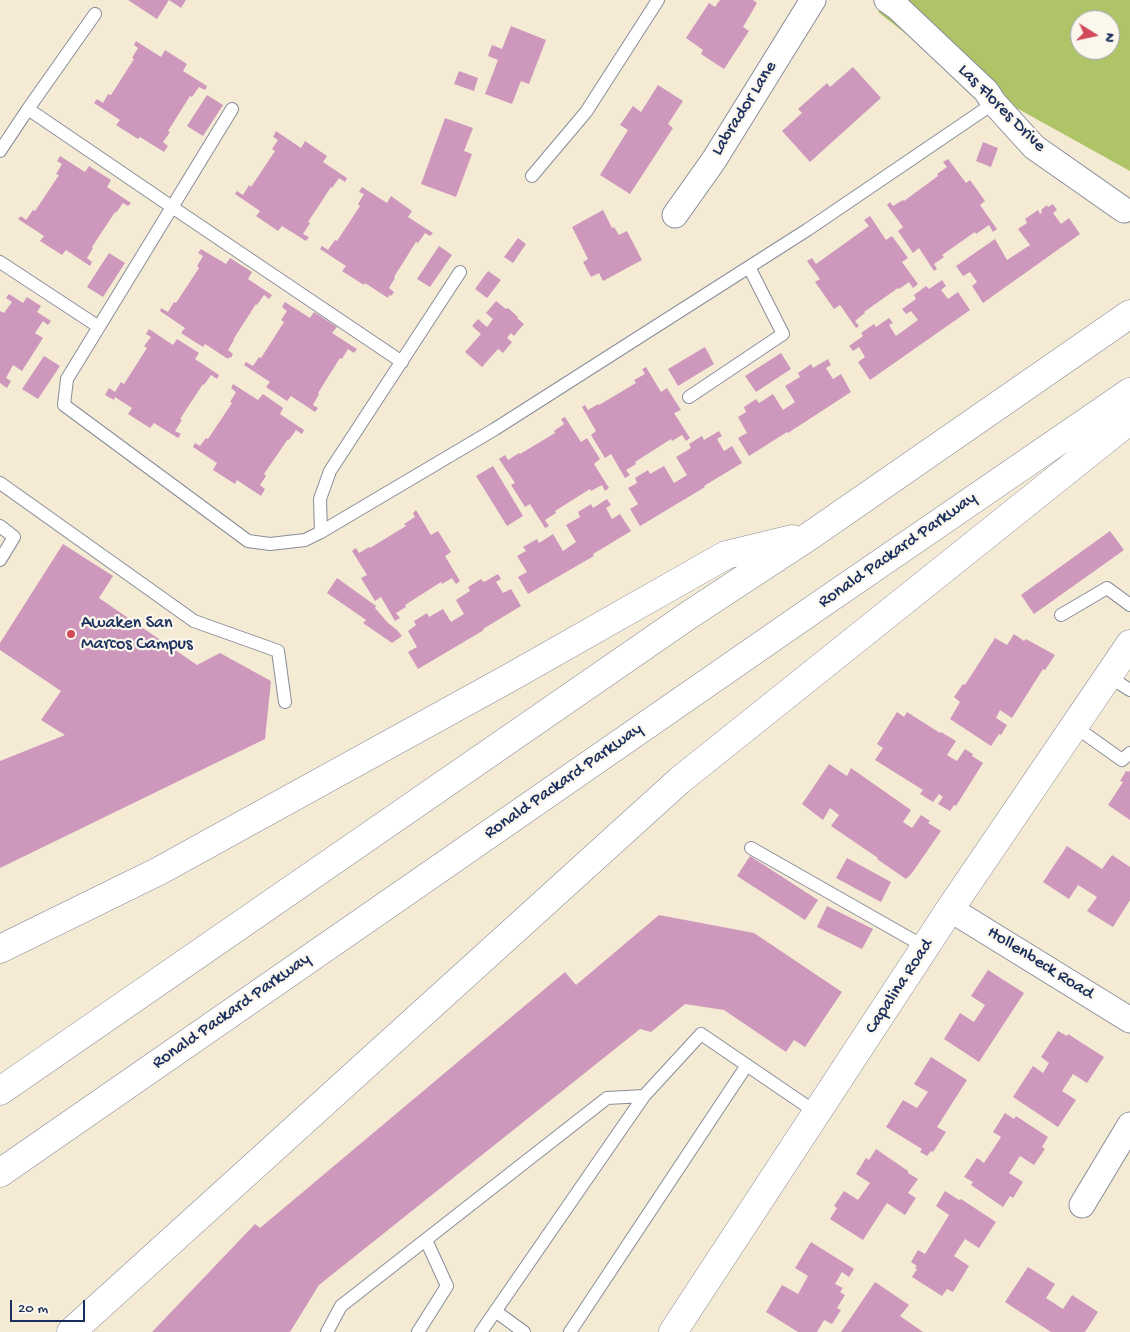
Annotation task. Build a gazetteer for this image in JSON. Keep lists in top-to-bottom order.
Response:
{
  "streets": {
    "main road": ["Ronald Packard Parkway", "Capalina Road"],
    "street": ["Labrador Lane", "Las Flores Drive", "Hollenbeck Road"]
  },
  "crossings": [
    ["Hollenbeck Road", "Capalina Road"]
  ],
  "places": ["Awaken San Marcos Campus"],
  "scale_bar": "20 m",
  "north": "right"
}
